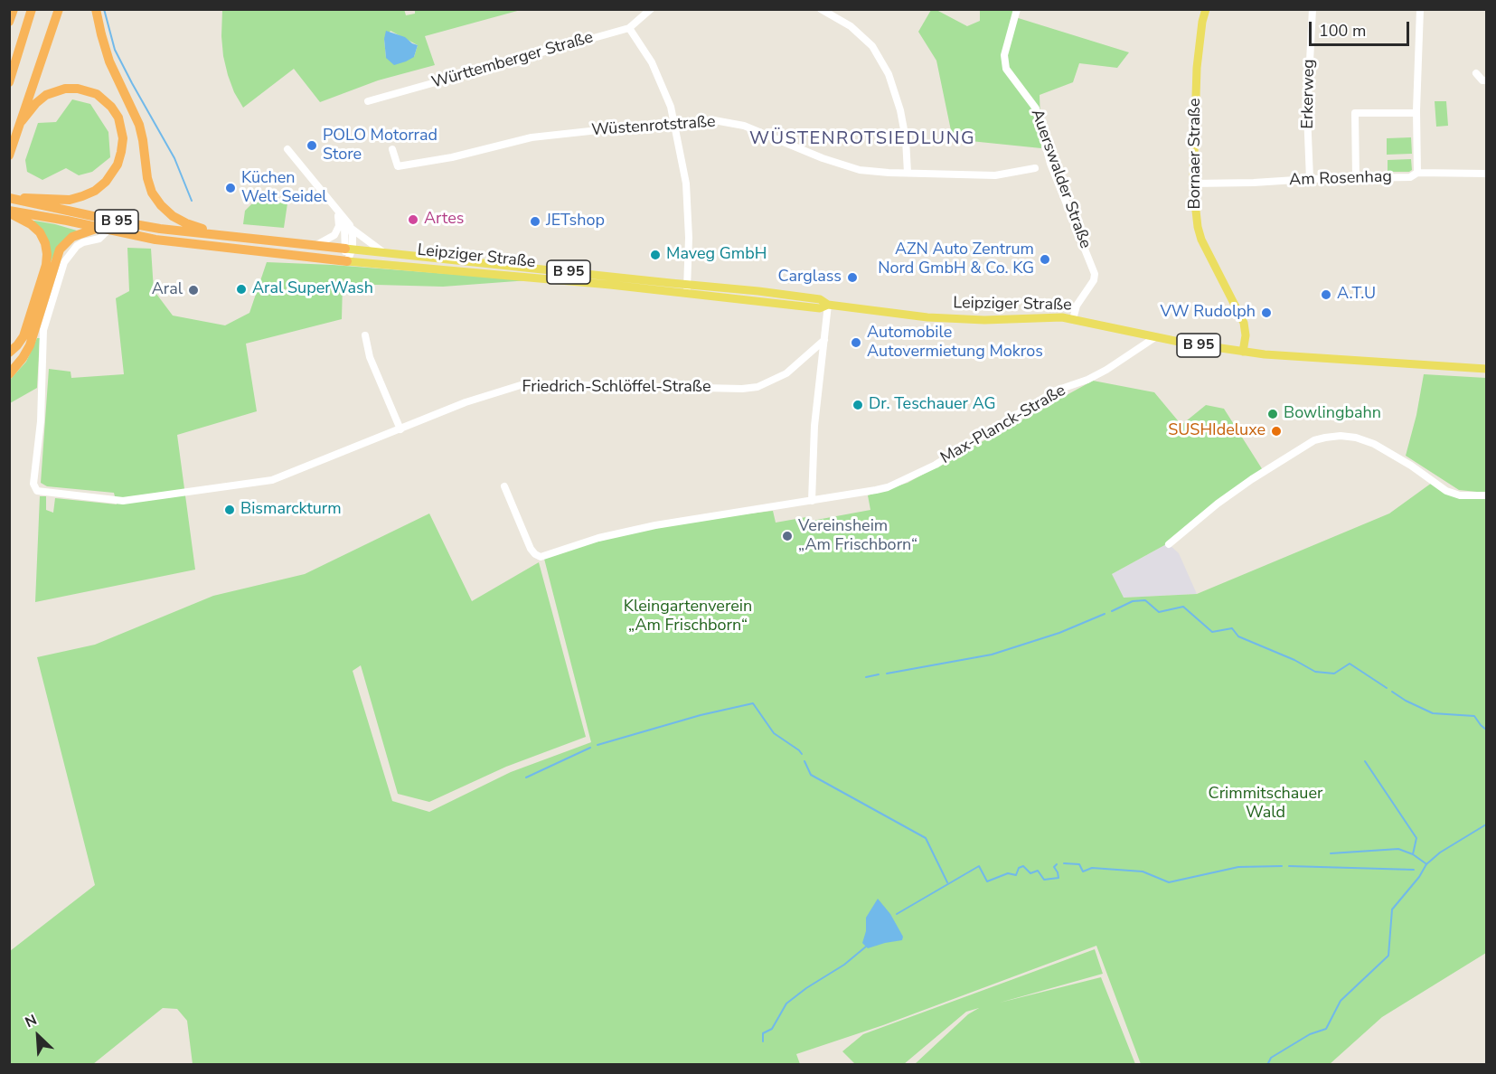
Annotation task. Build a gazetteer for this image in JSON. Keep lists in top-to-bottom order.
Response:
{
  "streets": {
    "highway": ["B 95", "Leipziger Straße"],
    "main road": ["Bornaer Straße"],
    "street": [
      "Württemberger Straße",
      "Erkerweg",
      "Wüstenrotstraße",
      "Auerswalder Straße",
      "Am Rosenhag",
      "Friedrich-Schlöffel-Straße",
      "Max-Planck-Straße"
    ]
  },
  "crossings": [
    ["Erkerweg", "Am Rosenhag"],
    ["Bornaer Straße", "Am Rosenhag"],
    ["Bornaer Straße", "Leipziger Straße"],
    ["Auerswalder Straße", "Leipziger Straße"],
    ["Leipziger Straße", "Friedrich-Schlöffel-Straße"],
    ["Leipziger Straße", "Max-Planck-Straße"]
  ],
  "districts": ["WÜSTENROTSIEDLUNG"],
  "parks": ["Kleingartenverein „Am Frischborn“", "Crimmitschauer Wald"],
  "places": [
    "POLO Motorrad Store",
    "Küchen Welt Seidel",
    "Artes",
    "JETshop",
    "Maveg GmbH",
    "AZN Auto Zentrum Nord GmbH & Co. KG",
    "Carglass",
    "Aral SuperWash",
    "Aral",
    "A.T.U",
    "VW Rudolph",
    "Automobile Autovermietung Mokros",
    "Dr. Teschauer AG",
    "Bowlingbahn",
    "SUSHIdeluxe",
    "Bismarckturm",
    "Vereinsheim „Am Frischborn“"
  ],
  "scale_bar": "100 m",
  "north": "top left"
}
